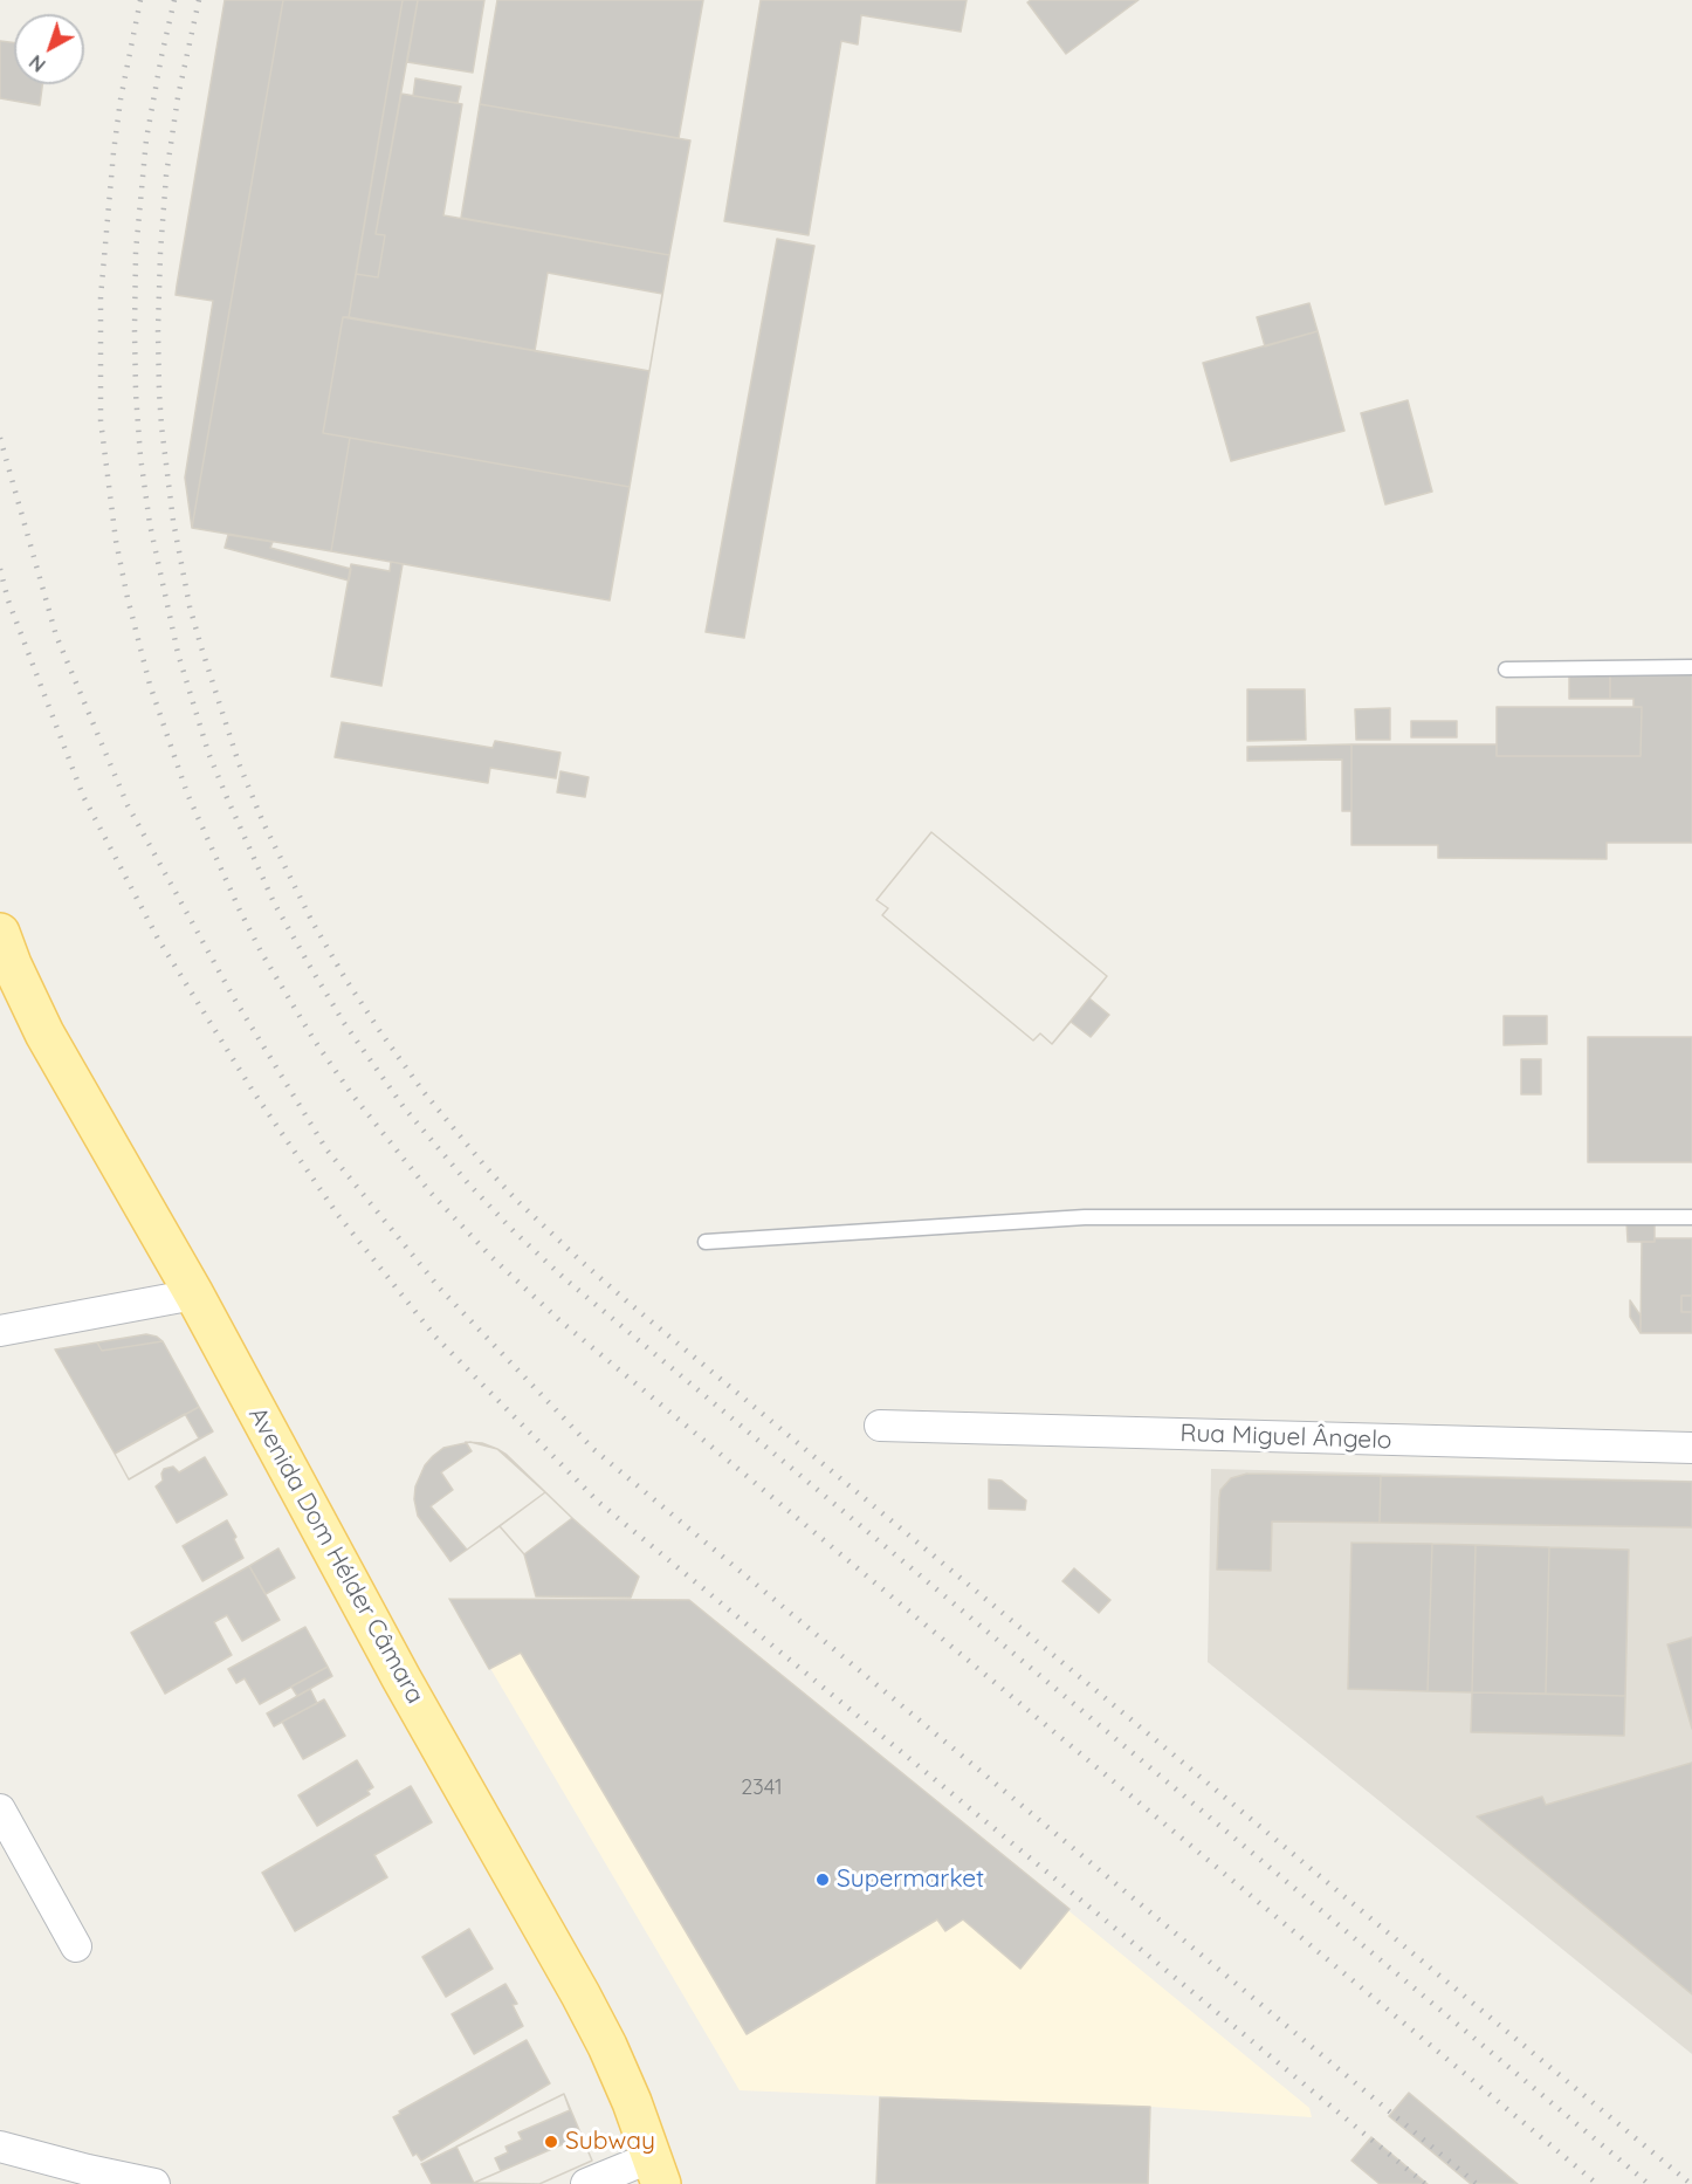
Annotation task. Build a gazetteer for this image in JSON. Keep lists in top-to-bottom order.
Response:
{
  "streets": {
    "main road": ["Avenida Dom Hélder Câmara"],
    "street": ["Rua Miguel Ângelo"]
  },
  "places": ["Supermarket", "Subway"],
  "house_numbers": ["2341"],
  "north": "bottom left"
}
